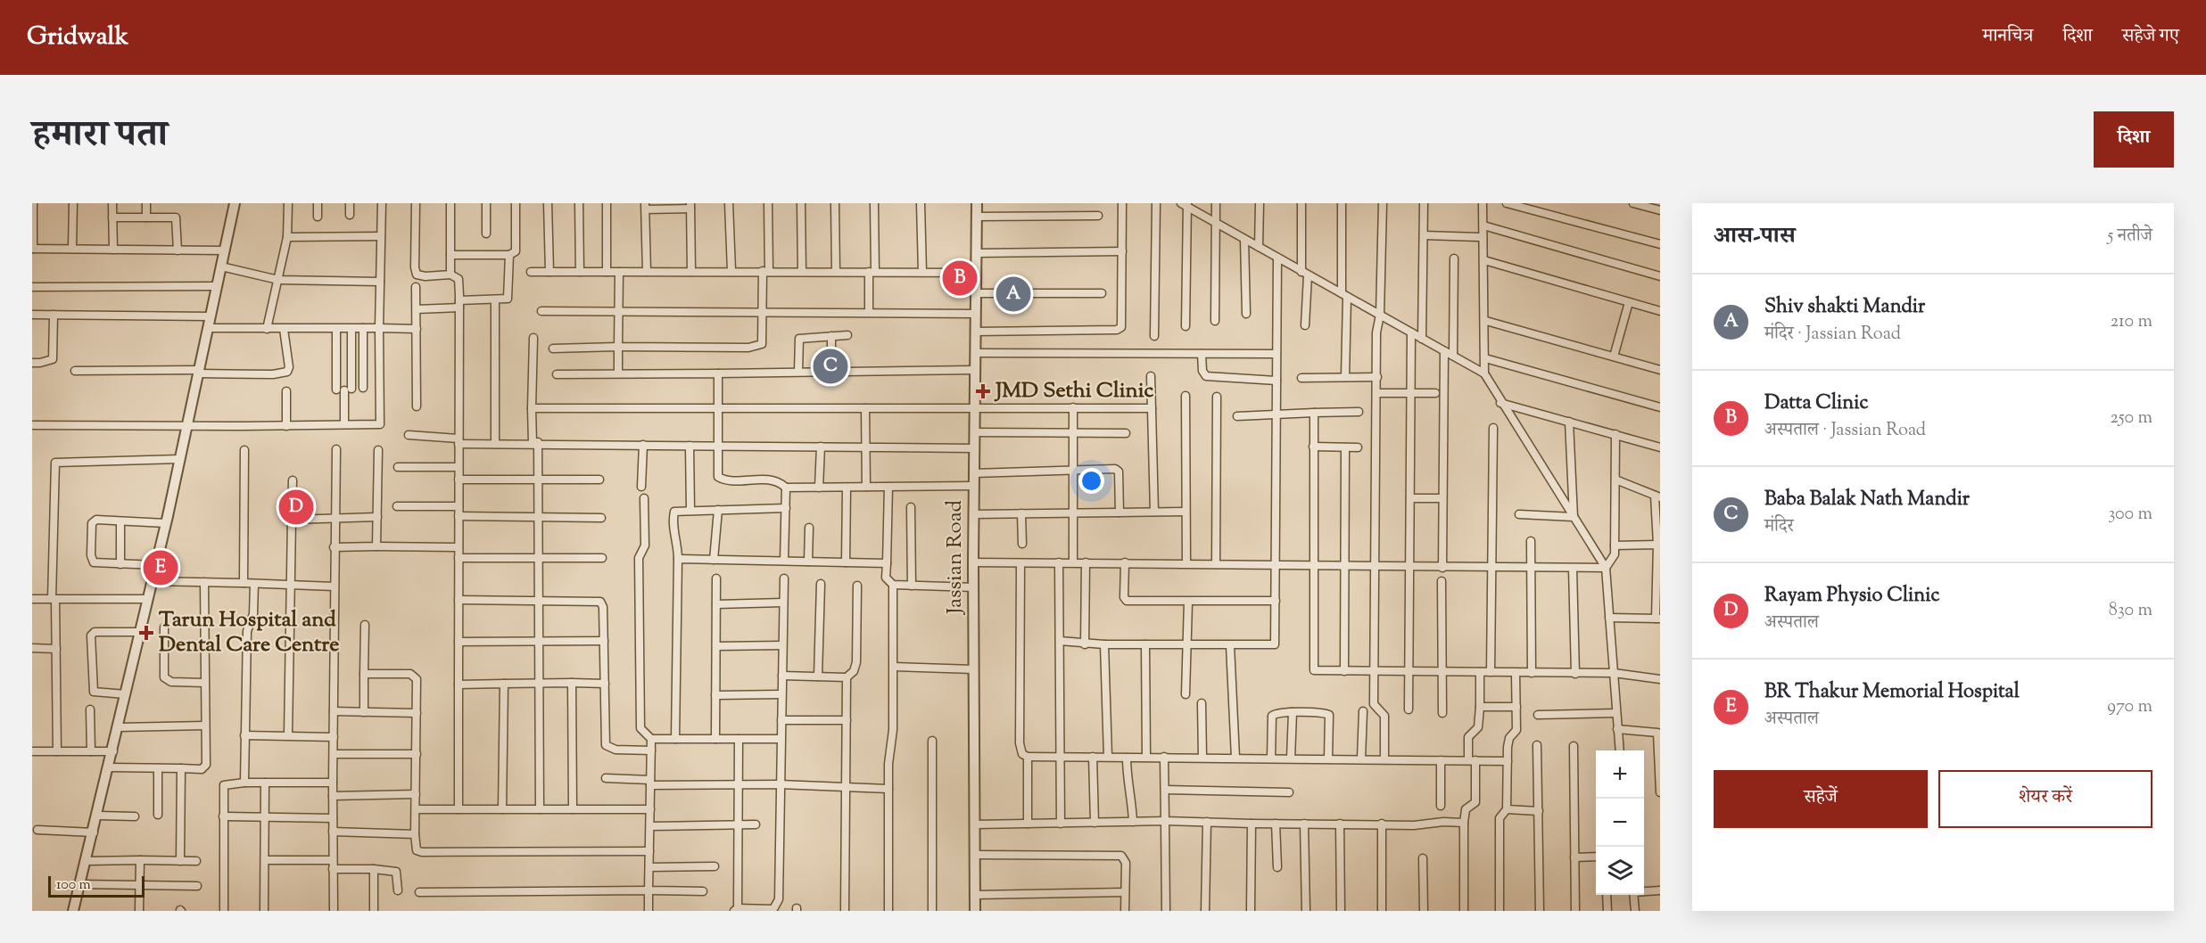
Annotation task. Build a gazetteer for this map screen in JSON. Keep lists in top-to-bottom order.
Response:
{
  "streets": {
    "street": ["Jassian Road"]
  },
  "places": {
    "health": ["JMD Sethi Clinic", "Tarun Hospital and Dental Care Centre"]
  },
  "scale_bar": "100 m",
  "page": {
    "header": "Gridwalk",
    "nav": ["मानचित्र", "दिशा", "सहेजे गए"],
    "title": "हमारा पता",
    "buttons": [
      "दिशा",
      ["सहेजें", "शेयर करें"]
    ],
    "heading": ["आस-पास", "5 नतीजे"],
    "pins": [
      "B",
      "A",
      "C",
      "D",
      "E"
    ],
    "list": [
      {
        "mark": "A",
        "name": "Shiv shakti Mandir",
        "note": "मंदिर · Jassian Road",
        "value": "210 m"
      },
      {
        "mark": "B",
        "name": "Datta Clinic",
        "note": "अस्पताल · Jassian Road",
        "value": "250 m"
      },
      {
        "mark": "C",
        "name": "Baba Balak Nath Mandir",
        "note": "मंदिर",
        "value": "300 m"
      },
      {
        "mark": "D",
        "name": "Rayam Physio Clinic",
        "note": "अस्पताल",
        "value": "830 m"
      },
      {
        "mark": "E",
        "name": "BR Thakur Memorial Hospital",
        "note": "अस्पताल",
        "value": "970 m"
      }
    ],
    "map_buttons": ["+", "−"],
    "scale": "100 m"
  }
}
